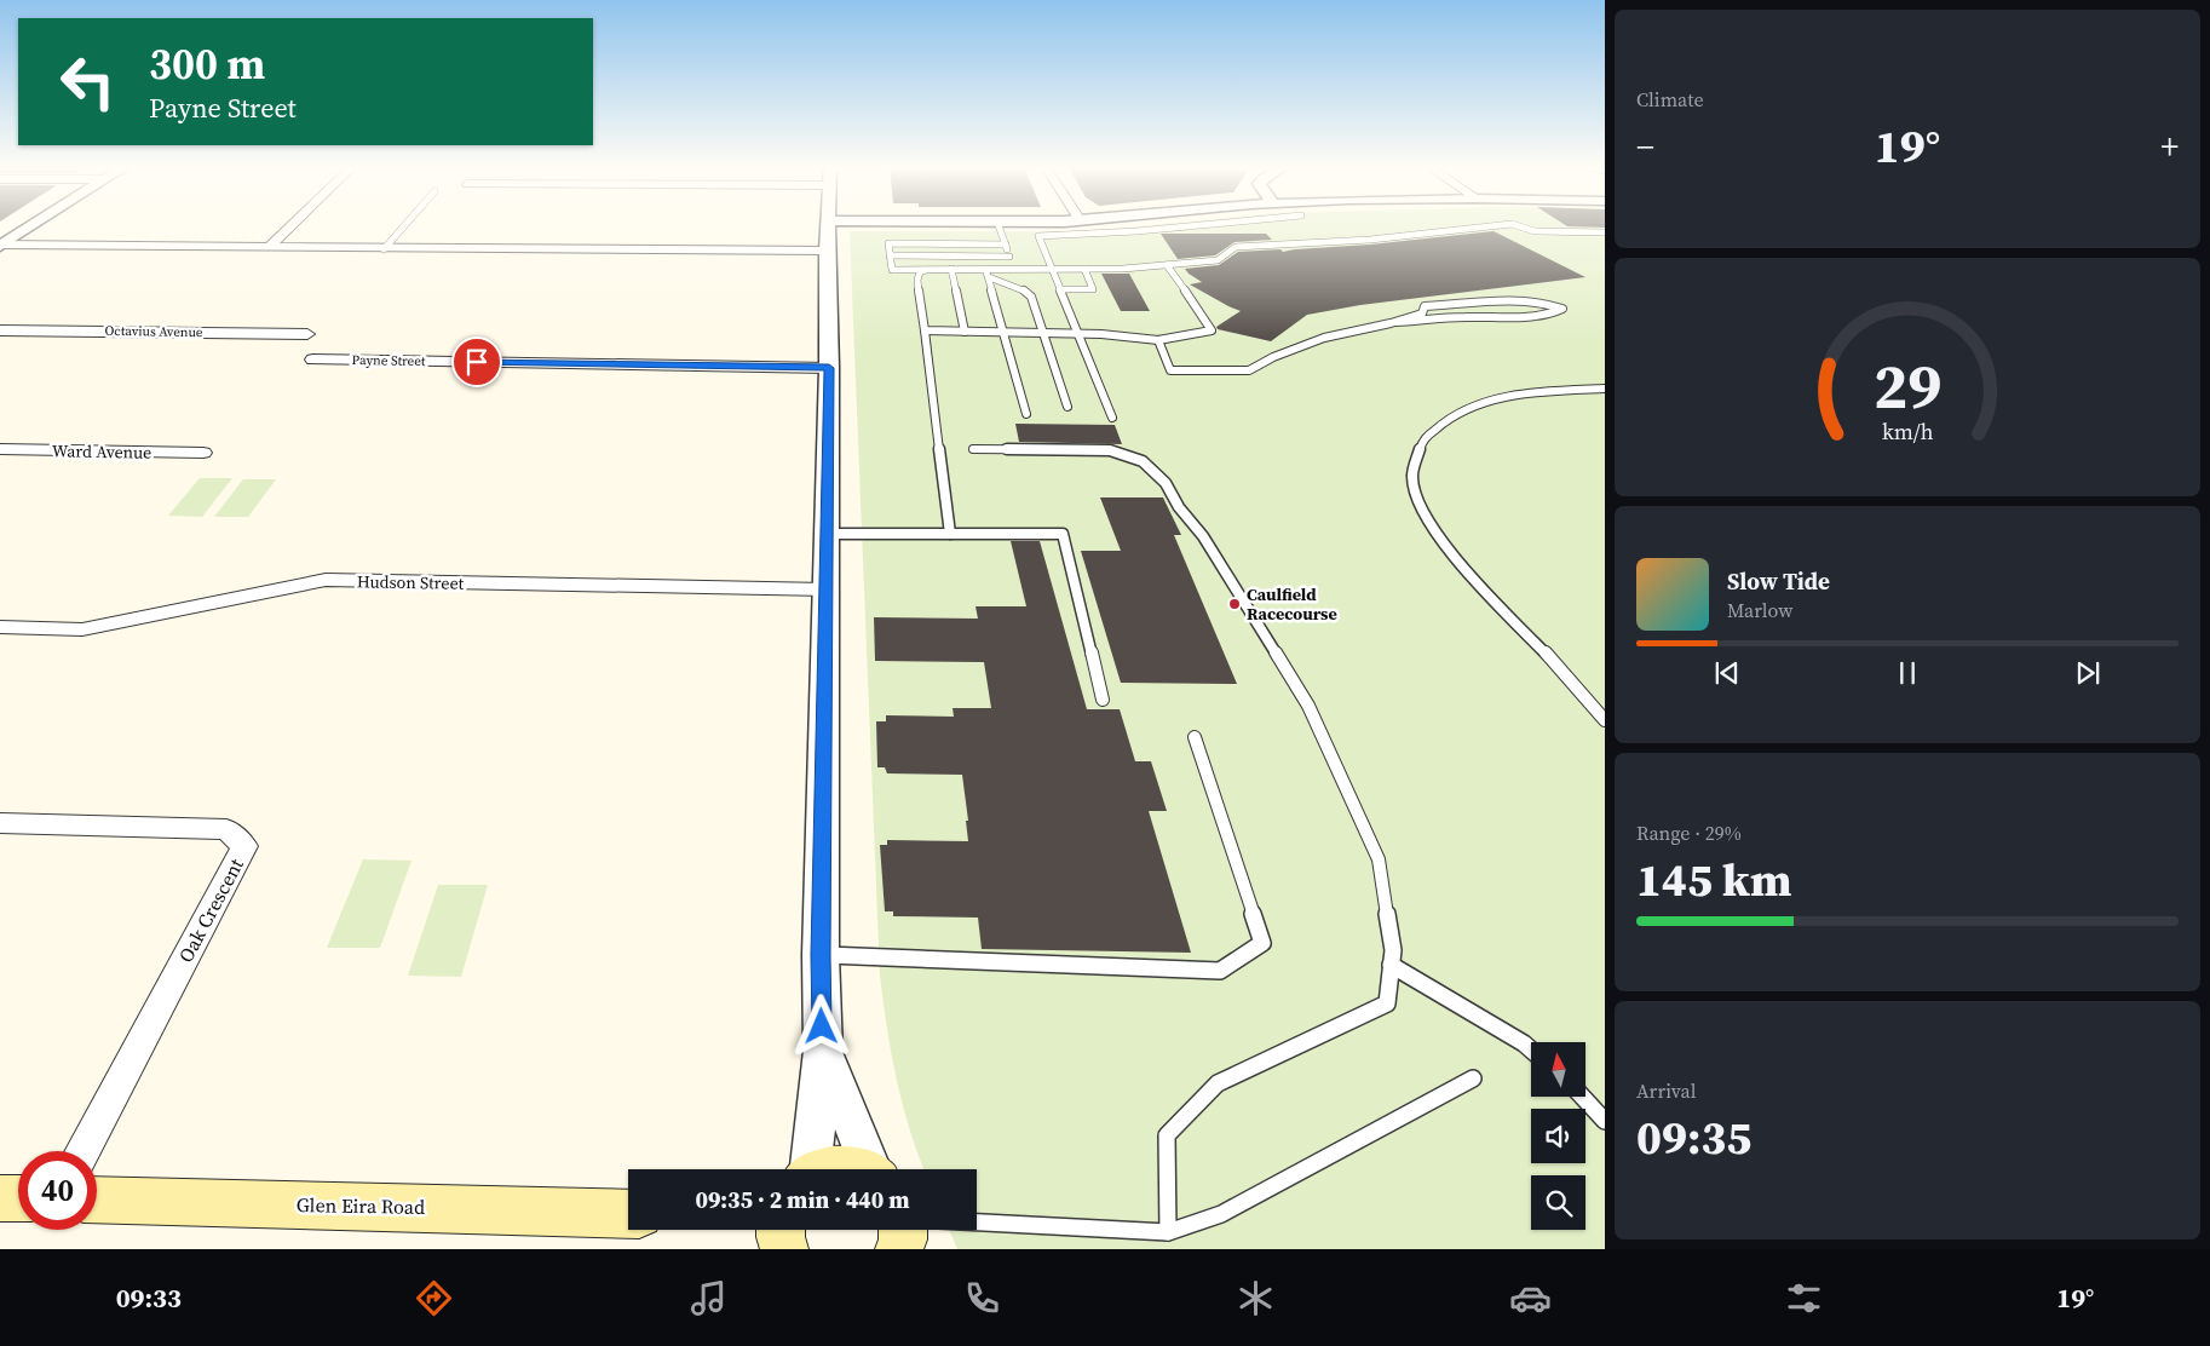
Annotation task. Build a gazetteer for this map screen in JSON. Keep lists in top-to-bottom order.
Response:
{
  "streets": {
    "main road": ["Glen Eira Road"],
    "street": [
      "Octavius Avenue",
      "Payne Street",
      "Ward Avenue",
      "Hudson Street",
      "Oak Crescent"
    ]
  },
  "places": ["Caulfield Racecourse"],
  "north": "top",
  "page": {
    "tile": [
      "Climate",
      ["Range · 29%", "145 km"],
      ["Arrival", "09:35"]
    ],
    "turn": ["300 m", "Payne Street"],
    "heat": ["−", "19°", "+"],
    "song": ["Slow Tide", "Marlow"],
    "limit": "40",
    "trip": "09:35 · 2 min · 440 m",
    "tabs": ["09:33", "19°"],
    "gauge": ["29", "km/h"]
  }
}
